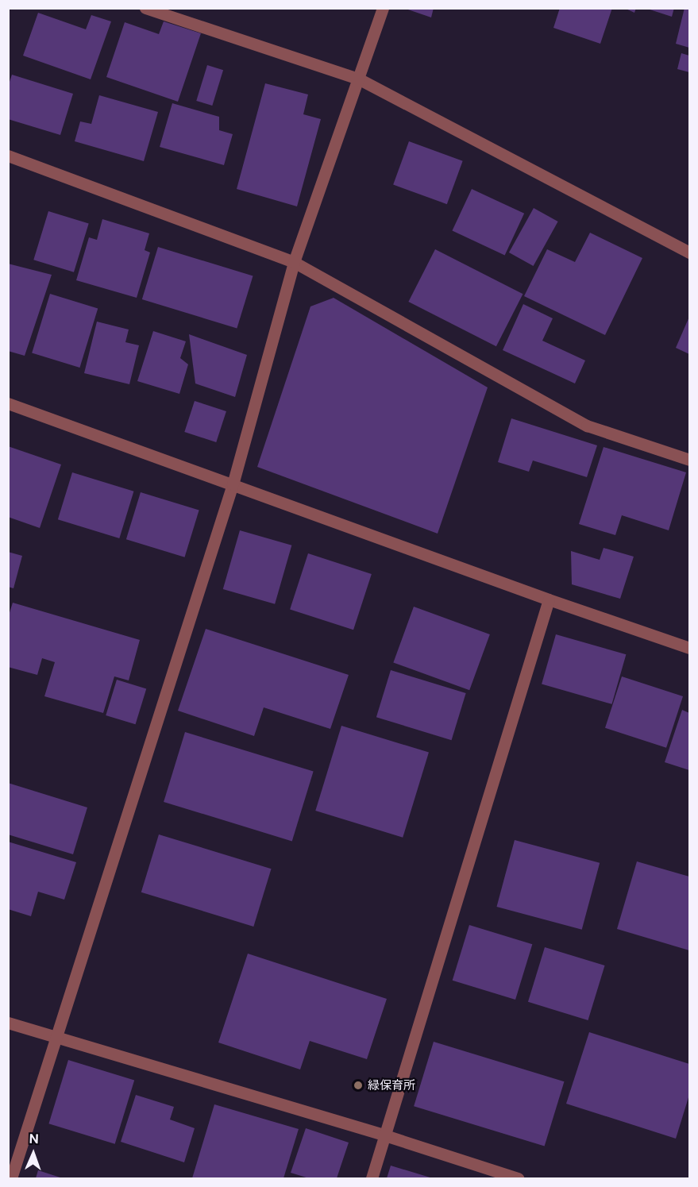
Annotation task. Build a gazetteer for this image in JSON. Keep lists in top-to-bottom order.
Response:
{
  "places": ["緑保育所"],
  "north": "top"
}
